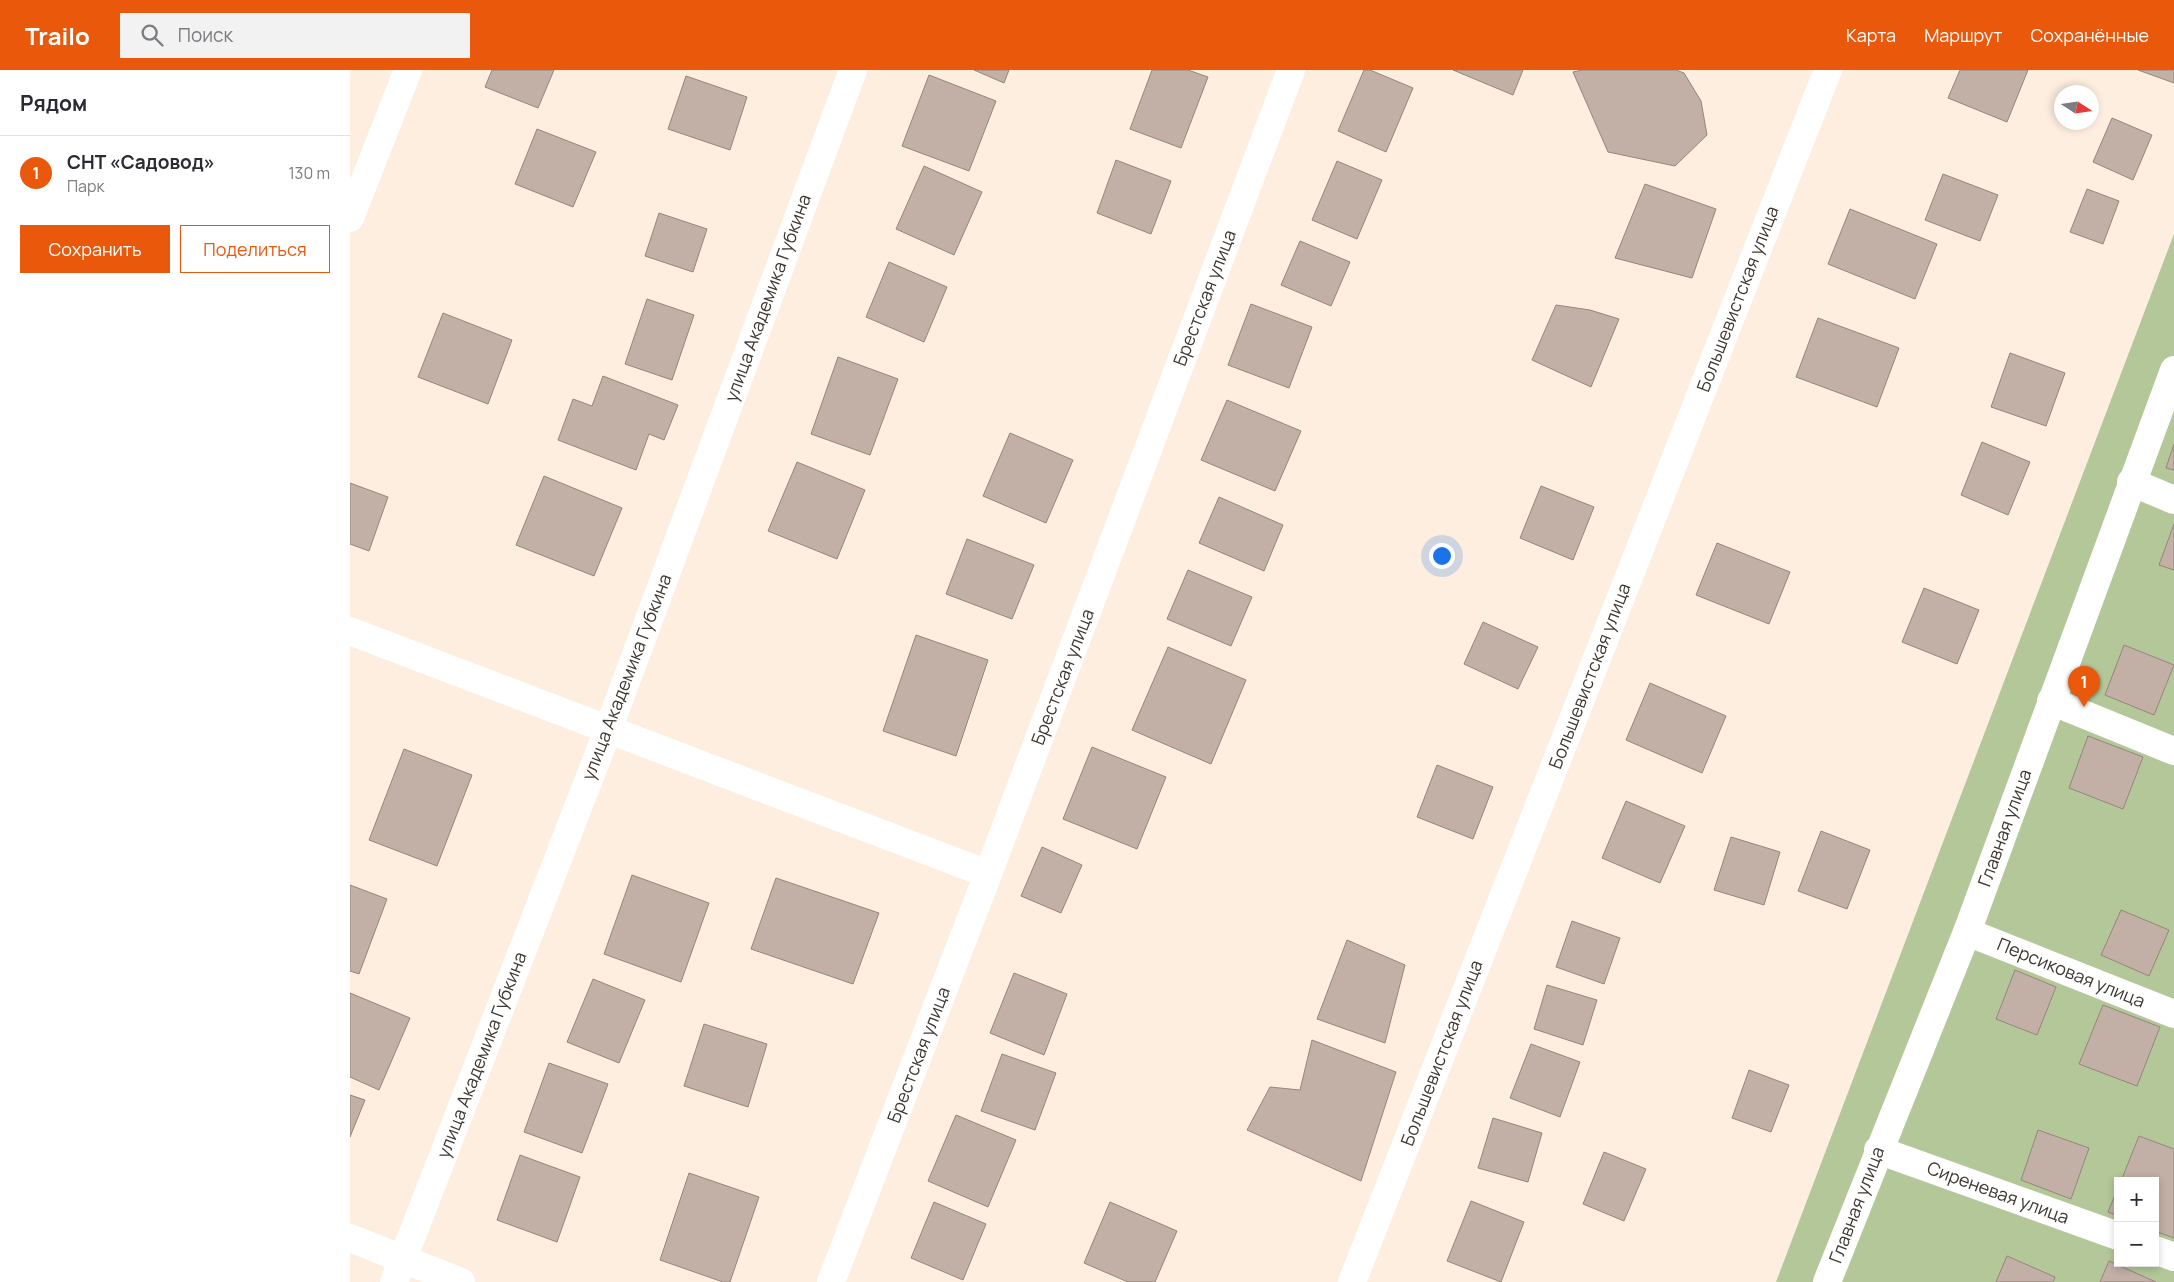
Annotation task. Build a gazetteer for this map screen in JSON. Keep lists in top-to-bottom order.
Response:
{
  "streets": {
    "street": [
      "улица Академика Губкина",
      "Брестская улица",
      "Большевистская улица",
      "Главная улица",
      "Персиковая улица",
      "Сиреневая улица"
    ]
  },
  "crossings": [
    ["Главная улица", "Персиковая улица"],
    ["Главная улица", "Сиреневая улица"]
  ],
  "north": "right",
  "page": {
    "header": "Trailo",
    "search": "Поиск",
    "nav": ["Карта", "Маршрут", "Сохранённые"],
    "heading": "Рядом",
    "list": [
      {
        "mark": "1",
        "name": "СНТ «Садовод»",
        "note": "Парк",
        "value": "130 m"
      }
    ],
    "buttons": ["Сохранить", "Поделиться"],
    "pins": "1",
    "map_buttons": ["+", "−"]
  }
}
